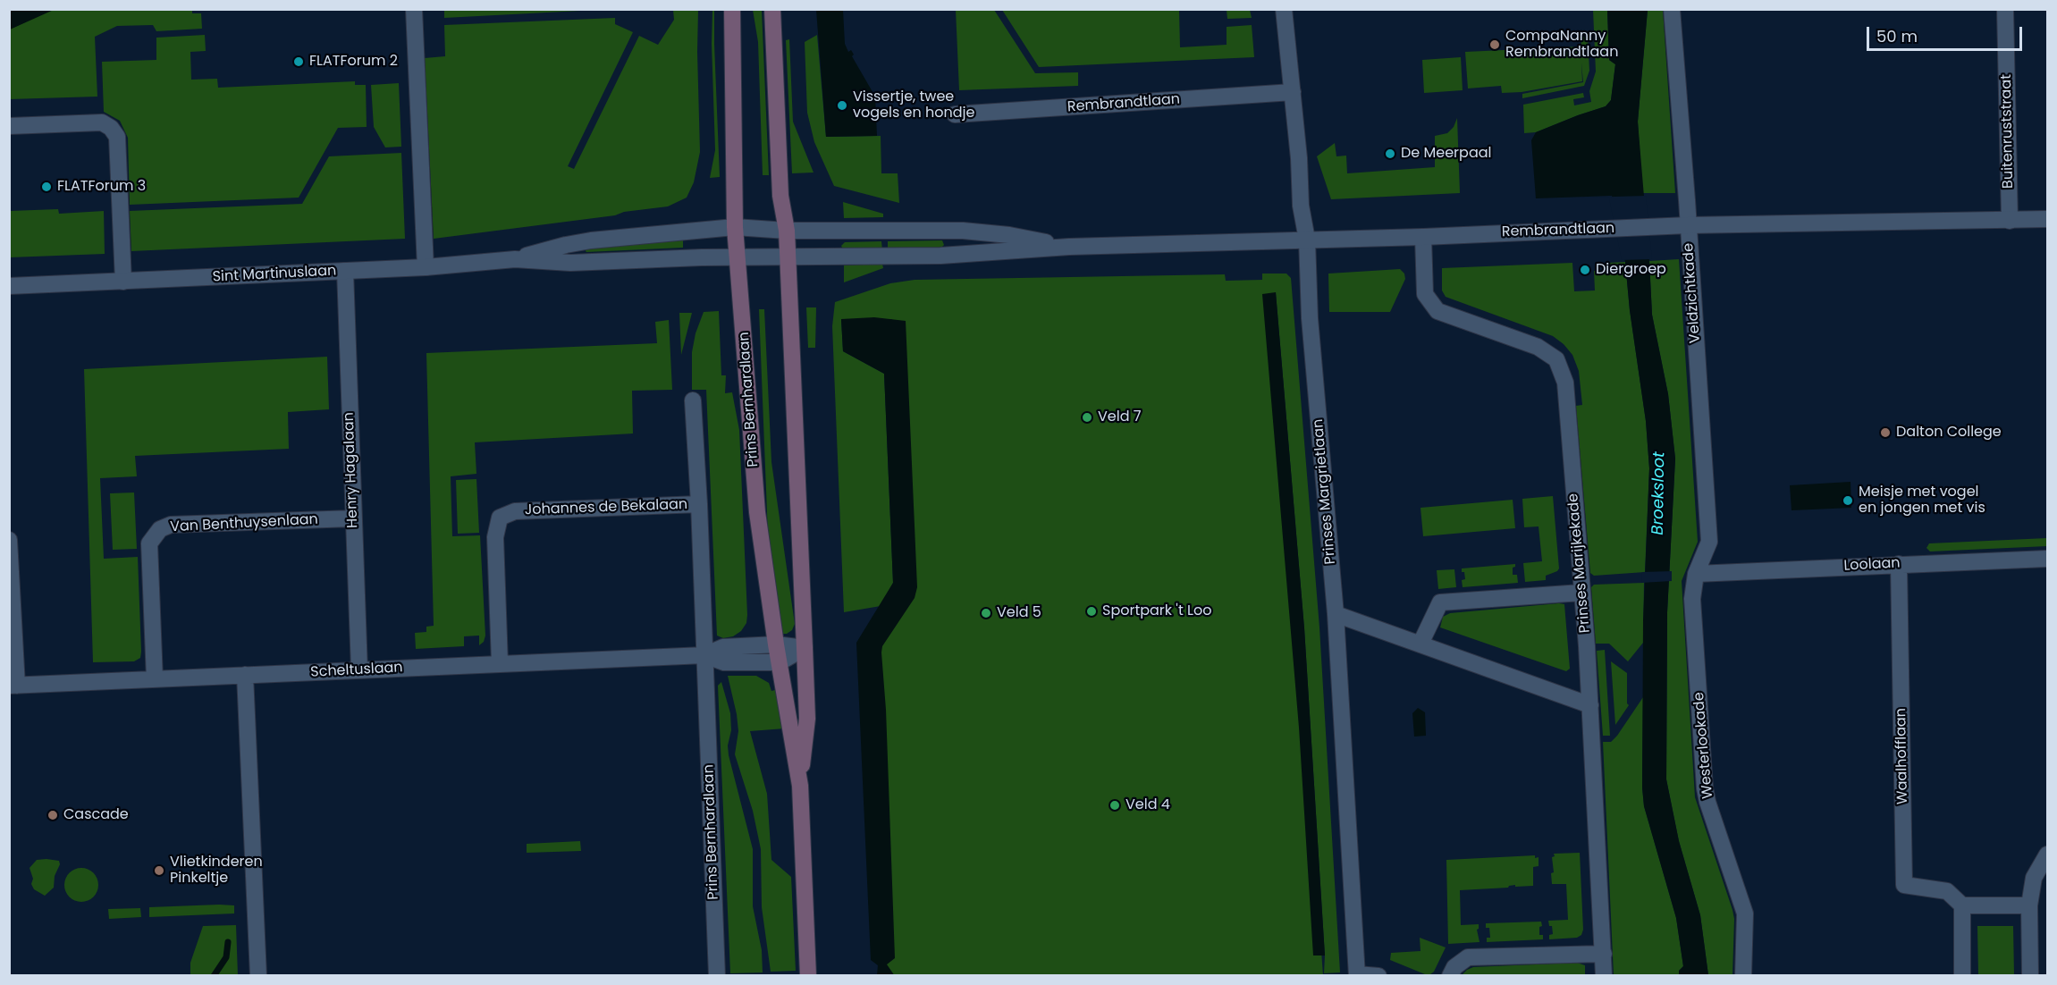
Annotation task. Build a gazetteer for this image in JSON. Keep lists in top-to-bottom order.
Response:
{
  "streets": {
    "main road": ["Prins Bernhardlaan"],
    "street": [
      "Rembrandtlaan",
      "Buitenruststraat",
      "Sint Martinuslaan",
      "Veldzichtkade",
      "Henry Hagalaan",
      "Prinses Margrietlaan",
      "Johannes de Bekalaan",
      "Van Benthuysenlaan",
      "Prinses Marijkekade",
      "Loolaan",
      "Scheltuslaan",
      "Westerlookade",
      "Waalhofflaan"
    ]
  },
  "crossings": [
    ["Rembrandtlaan", "Buitenruststraat"],
    ["Rembrandtlaan", "Sint Martinuslaan"],
    ["Rembrandtlaan", "Veldzichtkade"],
    ["Rembrandtlaan", "Prins Bernhardlaan"],
    ["Rembrandtlaan", "Prinses Margrietlaan"],
    ["Rembrandtlaan", "Prinses Marijkekade"],
    ["Sint Martinuslaan", "Prins Bernhardlaan"],
    ["Sint Martinuslaan", "Henry Hagalaan"],
    ["Veldzichtkade", "Loolaan"],
    ["Veldzichtkade", "Westerlookade"],
    ["Prins Bernhardlaan", "Johannes de Bekalaan"],
    ["Prins Bernhardlaan", "Scheltuslaan"],
    ["Henry Hagalaan", "Van Benthuysenlaan"],
    ["Henry Hagalaan", "Scheltuslaan"],
    ["Johannes de Bekalaan", "Scheltuslaan"],
    ["Van Benthuysenlaan", "Scheltuslaan"],
    ["Loolaan", "Westerlookade"],
    ["Loolaan", "Waalhofflaan"]
  ],
  "water": ["Broeksloot"],
  "places": [
    "CompaNanny Rembrandtlaan",
    "FLATForum 2",
    "Vissertje, twee vogels en hondje",
    "De Meerpaal",
    "FLATForum 3",
    "Diergroep",
    "Veld 7",
    "Dalton College",
    "Meisje met vogel en jongen met vis",
    "Sportpark 't Loo",
    "Veld 5",
    "Veld 4",
    "Cascade",
    "Vlietkinderen Pinkeltje"
  ],
  "scale_bar": "50 m"
}
